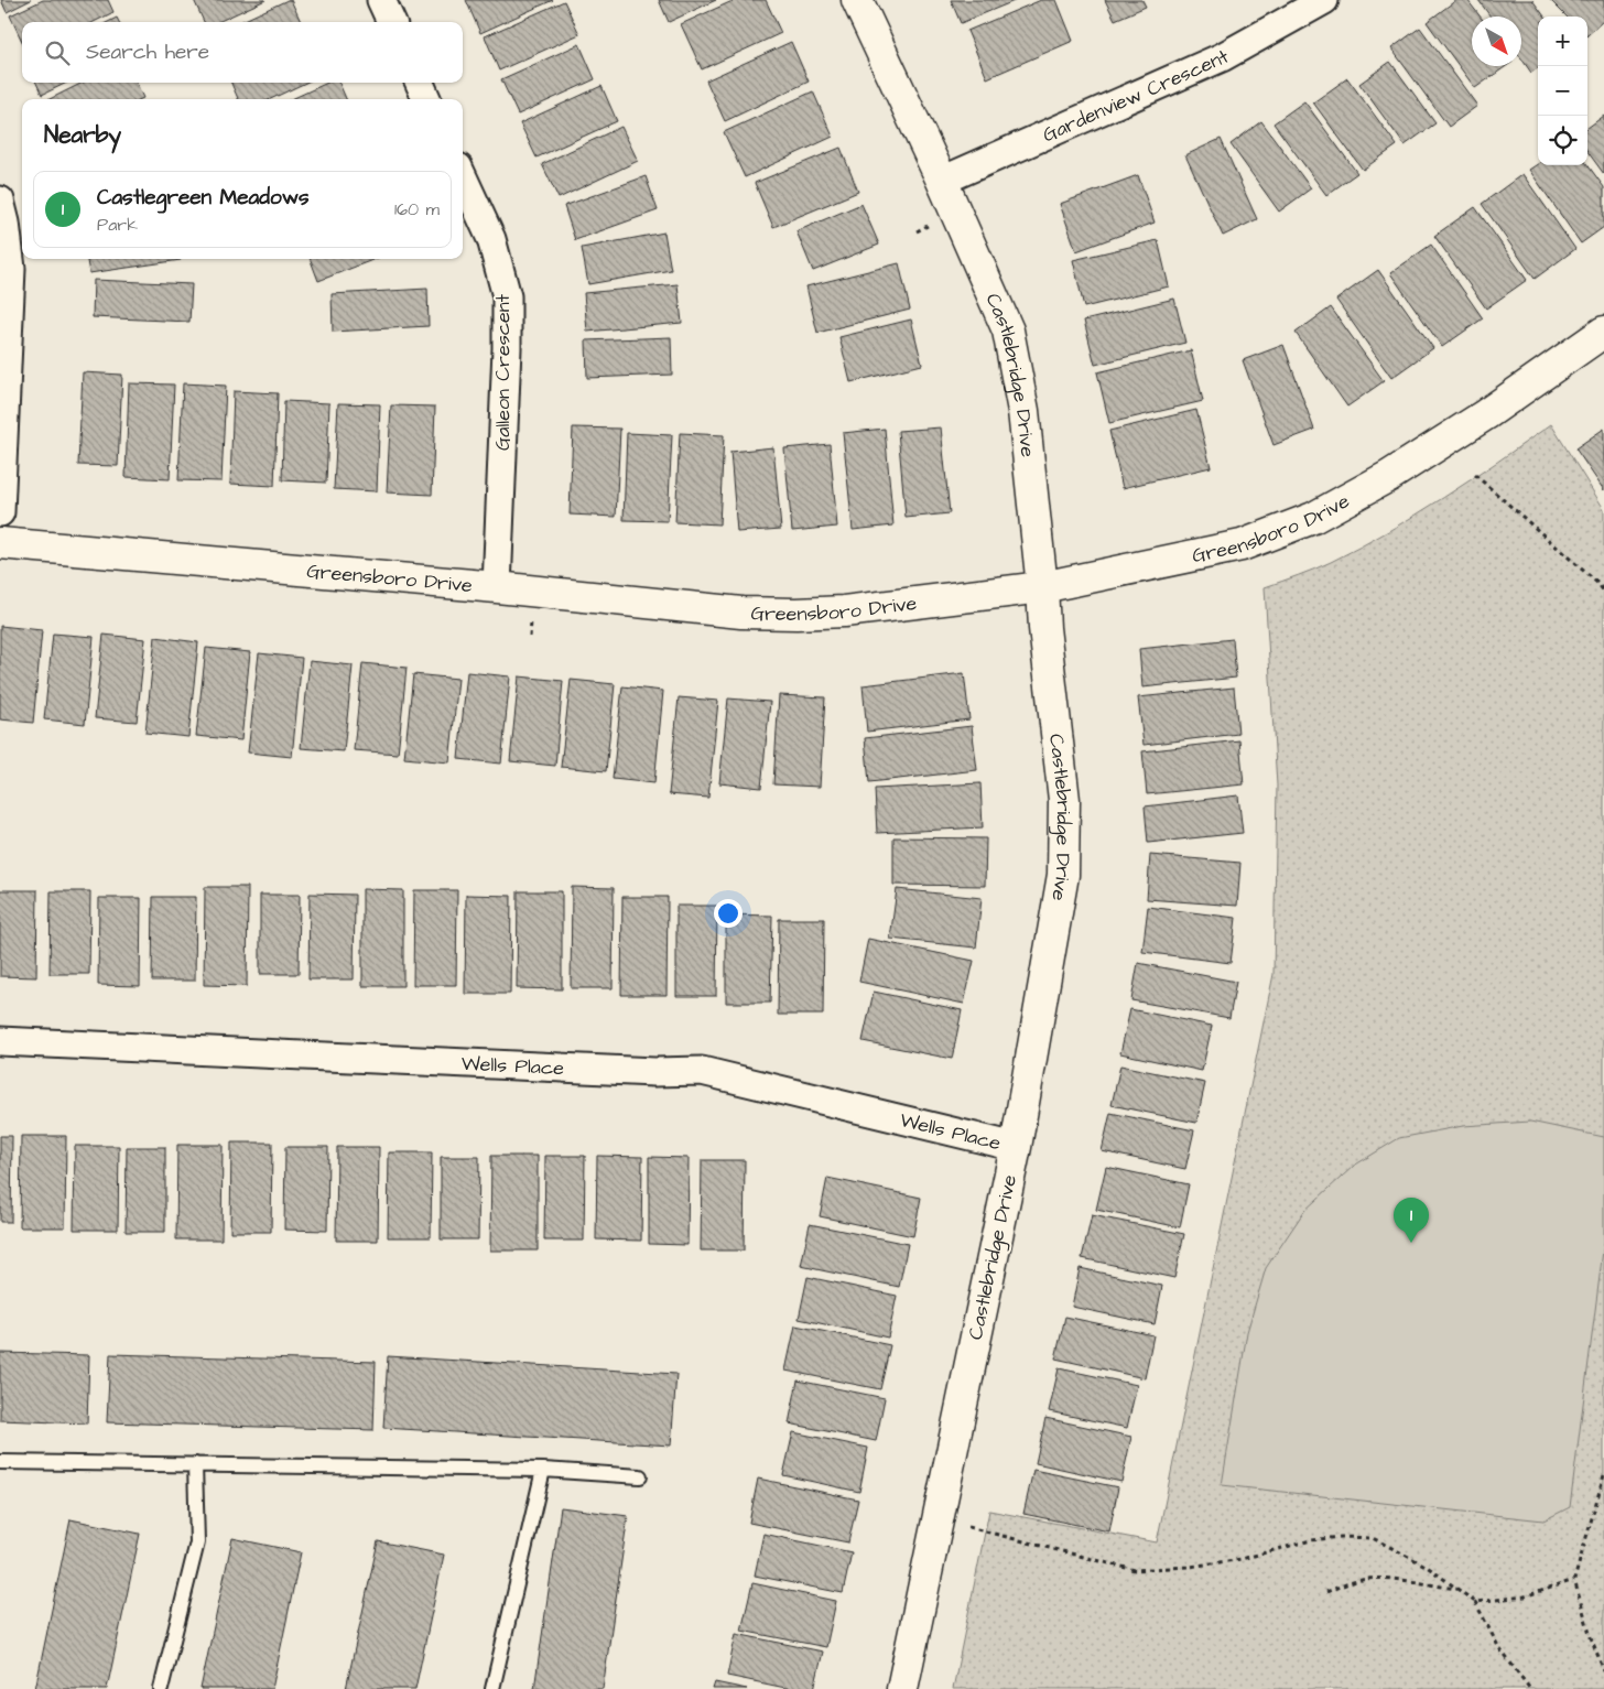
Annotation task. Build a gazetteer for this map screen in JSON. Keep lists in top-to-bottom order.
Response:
{
  "streets": {
    "street": [
      "Gardenview Crescent",
      "Galleon Crescent",
      "Castlebridge Drive",
      "Greensboro Drive",
      "Wells Place"
    ]
  },
  "crossings": [
    ["Gardenview Crescent", "Castlebridge Drive"],
    ["Galleon Crescent", "Greensboro Drive"],
    ["Castlebridge Drive", "Greensboro Drive"],
    ["Castlebridge Drive", "Wells Place"]
  ],
  "north": "bottom right",
  "page": {
    "map_buttons": ["+", "−"],
    "search": "Search here",
    "heading": "Nearby",
    "list": [
      {
        "mark": "1",
        "name": "Castlegreen Meadows",
        "note": "Park",
        "value": "160 m"
      }
    ],
    "pins": "1"
  }
}
